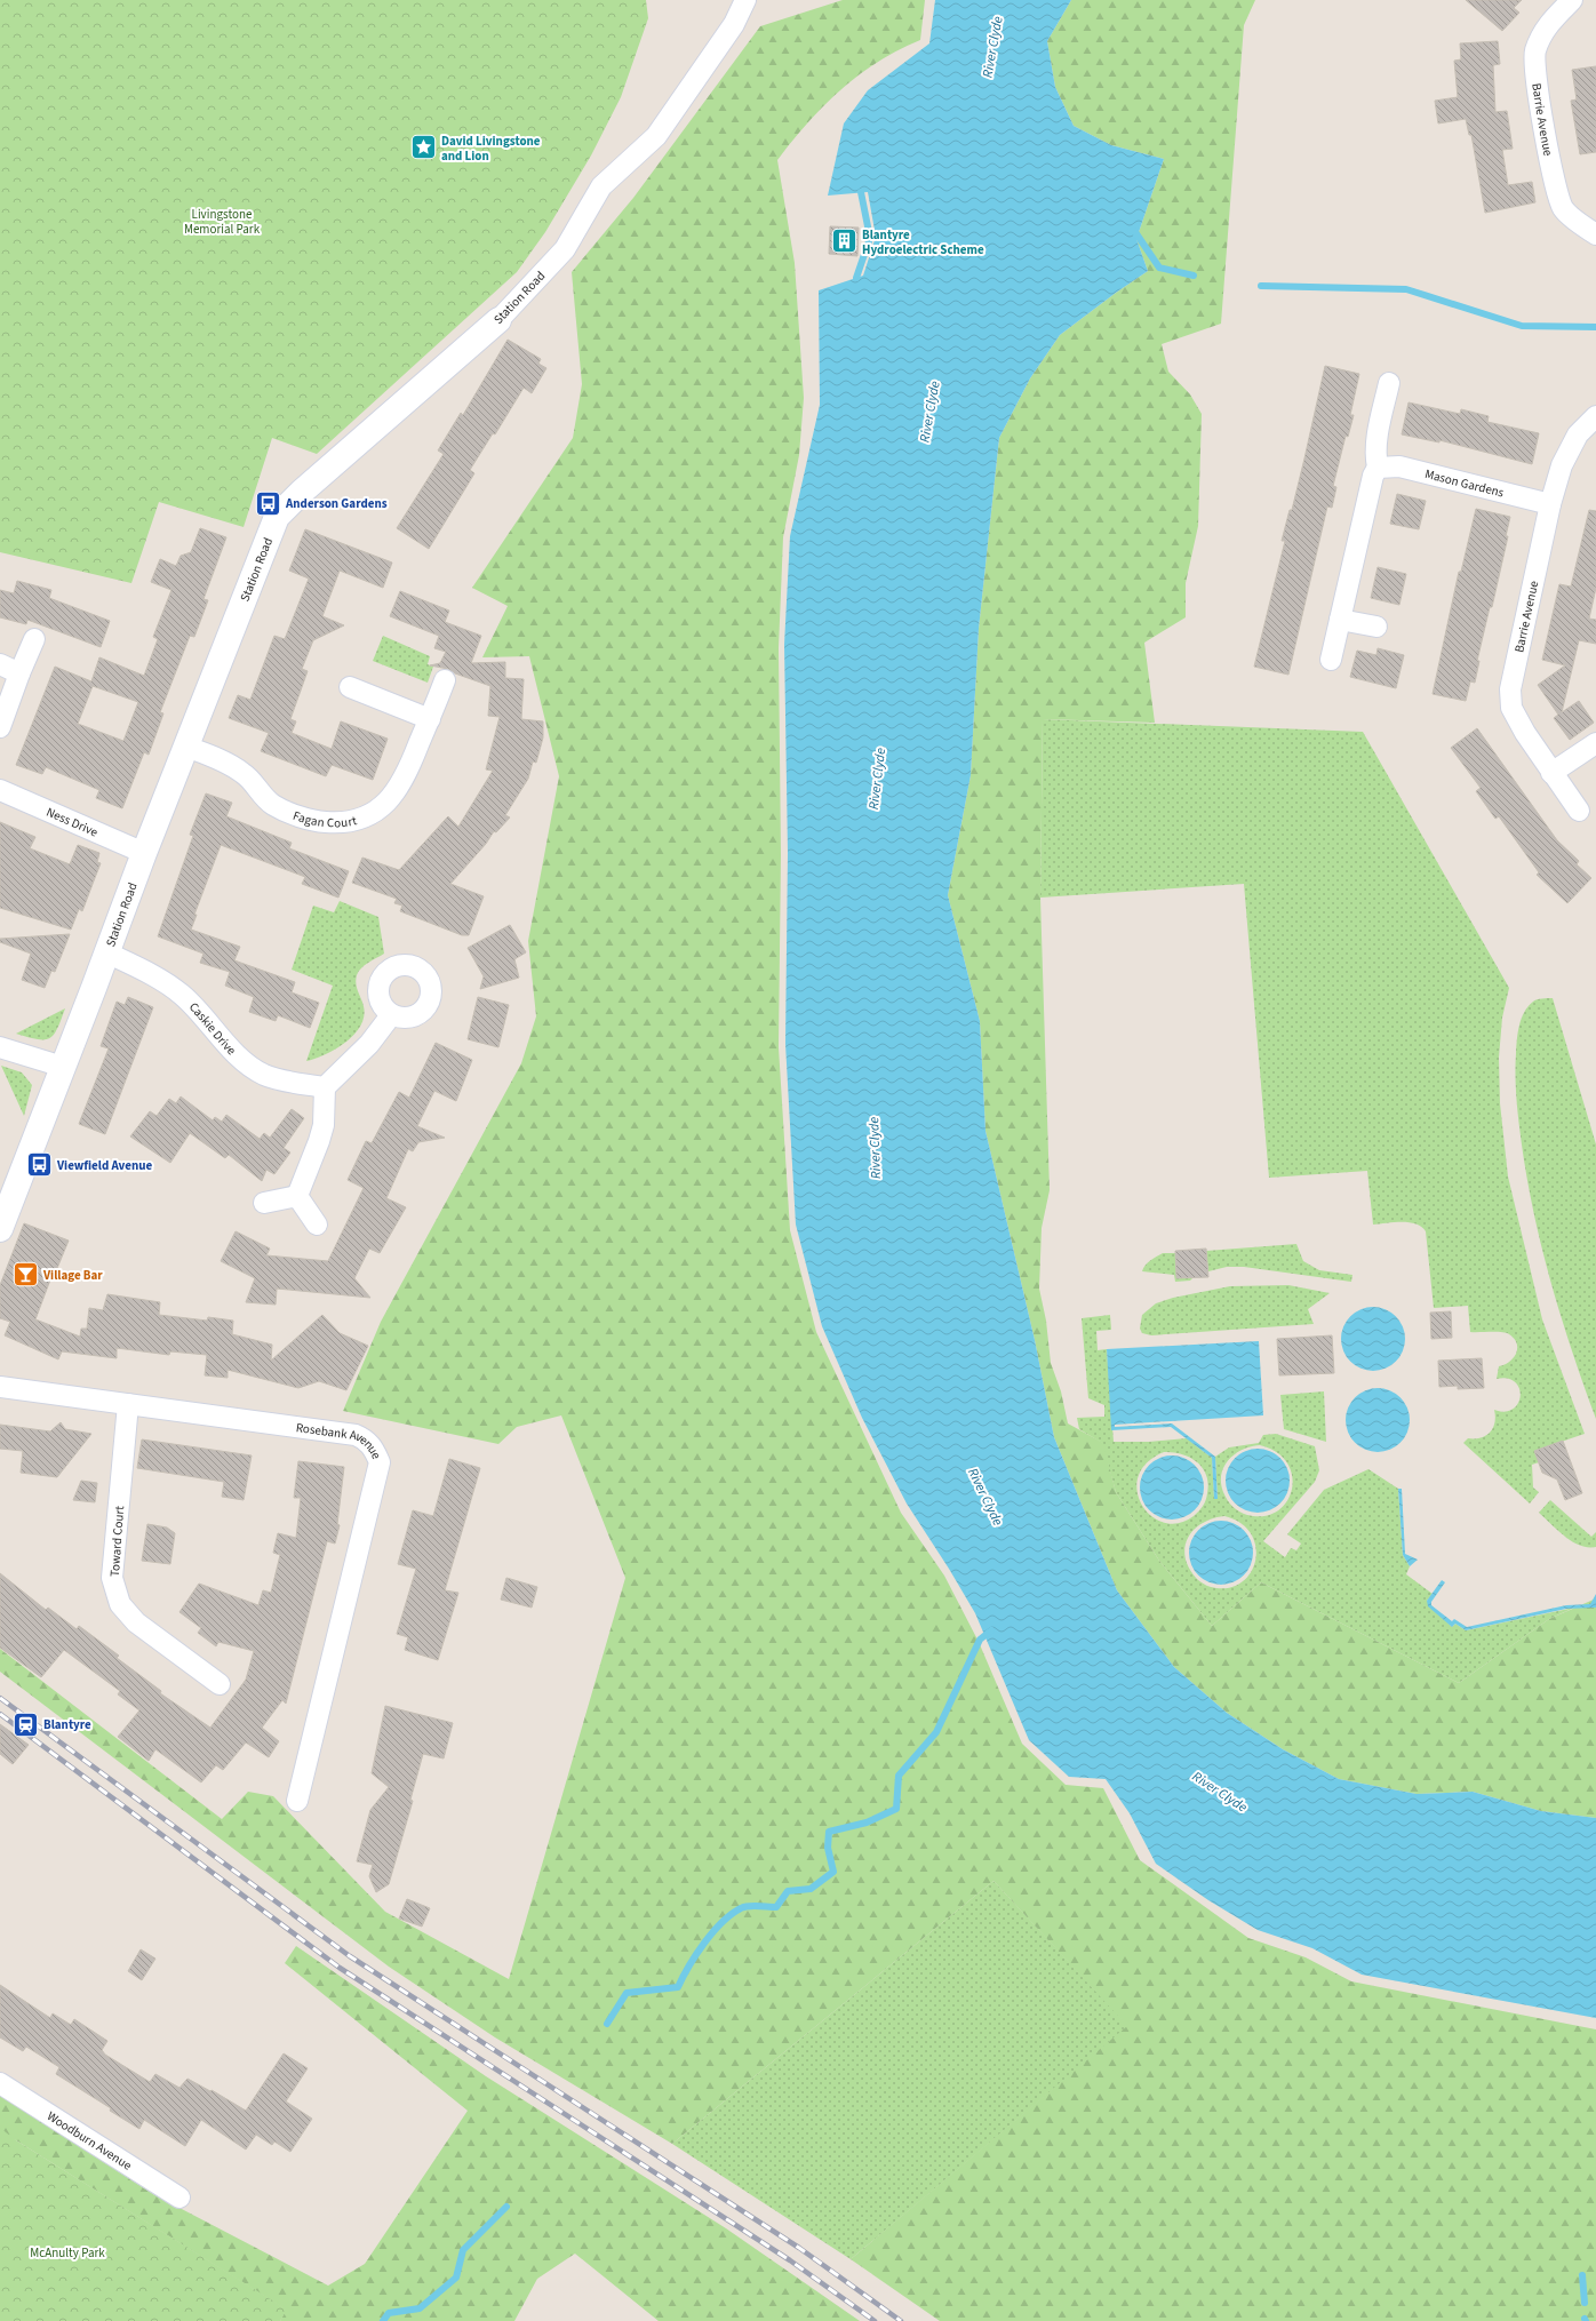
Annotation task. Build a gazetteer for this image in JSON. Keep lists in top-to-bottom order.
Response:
{
  "streets": {
    "street": [
      "Barrie Avenue",
      "Station Road",
      "Mason Gardens",
      "Fagan Court",
      "Ness Drive",
      "Caskie Drive",
      "Rosebank Avenue",
      "Toward Court",
      "Woodburn Avenue"
    ]
  },
  "crossings": [
    ["Barrie Avenue", "Mason Gardens"],
    ["Station Road", "Fagan Court"],
    ["Station Road", "Ness Drive"],
    ["Station Road", "Caskie Drive"],
    ["Rosebank Avenue", "Toward Court"]
  ],
  "water": ["River Clyde"],
  "parks": ["Livingstone Memorial Park", "McAnulty Park"],
  "places": {
    "place": ["David Livingstone and Lion"],
    "building": ["Blantyre Hydroelectric Scheme"],
    "bus stop": ["Anderson Gardens", "Viewfield Avenue"],
    "bar": ["Village Bar"],
    "station": ["Blantyre"]
  }
}
